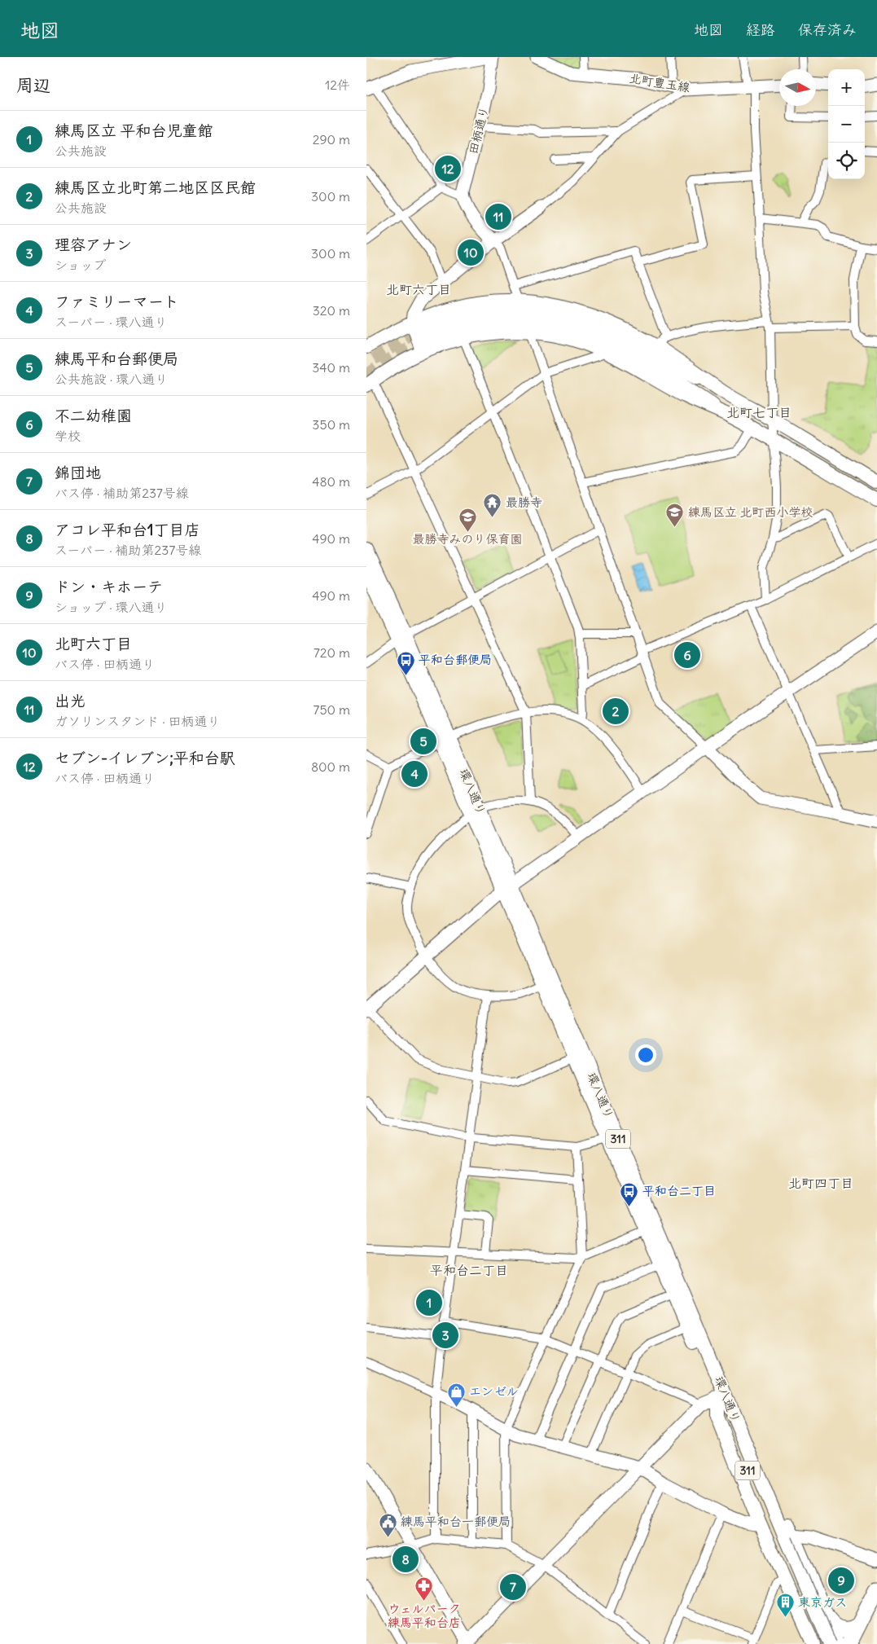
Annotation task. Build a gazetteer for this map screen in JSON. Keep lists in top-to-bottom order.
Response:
{
  "streets": {
    "main road": ["環八通り", "311"],
    "street": ["北町豊玉線", "田柄通り"]
  },
  "districts": [
    "北町六丁目",
    "北町七丁目",
    "北町四丁目",
    "平和台二丁目"
  ],
  "places": {
    "temple": ["最勝寺"],
    "school or university": ["練馬区立 北町西小学校", "最勝寺みのり保育園"],
    "bus stop": ["平和台郵便局", "平和台二丁目"],
    "shop": ["エンゼル"],
    "public building": ["練馬平和台一郵便局"],
    "pharmacy": ["ウェルパーク 練馬平和台店"],
    "building": ["東京ガス"]
  },
  "north": "right",
  "page": {
    "header": "地図",
    "nav": ["地図", "経路", "保存済み"],
    "heading": ["周辺", "12件"],
    "map_buttons": ["+", "−"],
    "list": [
      {
        "mark": "1",
        "name": "練馬区立 平和台児童館",
        "note": "公共施設",
        "value": "290 m"
      },
      {
        "mark": "2",
        "name": "練馬区立北町第二地区区民館",
        "note": "公共施設",
        "value": "300 m"
      },
      {
        "mark": "3",
        "name": "理容アナン",
        "note": "ショップ",
        "value": "300 m"
      },
      {
        "mark": "4",
        "name": "ファミリーマート",
        "note": "スーパー · 環八通り",
        "value": "320 m"
      },
      {
        "mark": "5",
        "name": "練馬平和台郵便局",
        "note": "公共施設 · 環八通り",
        "value": "340 m"
      },
      {
        "mark": "6",
        "name": "不二幼稚園",
        "note": "学校",
        "value": "350 m"
      },
      {
        "mark": "7",
        "name": "錦団地",
        "note": "バス停 · 補助第237号線",
        "value": "480 m"
      },
      {
        "mark": "8",
        "name": "アコレ平和台1丁目店",
        "note": "スーパー · 補助第237号線",
        "value": "490 m"
      },
      {
        "mark": "9",
        "name": "ドン・キホーテ",
        "note": "ショップ · 環八通り",
        "value": "490 m"
      },
      {
        "mark": "10",
        "name": "北町六丁目",
        "note": "バス停 · 田柄通り",
        "value": "720 m"
      },
      {
        "mark": "11",
        "name": "出光",
        "note": "ガソリンスタンド · 田柄通り",
        "value": "750 m"
      },
      {
        "mark": "12",
        "name": "セブン-イレブン;平和台駅",
        "note": "バス停 · 田柄通り",
        "value": "800 m"
      }
    ],
    "pins": [
      "12",
      "11",
      "10",
      "6",
      "2",
      "5",
      "4",
      "1",
      "3",
      "8",
      "9",
      "7"
    ]
  }
}
